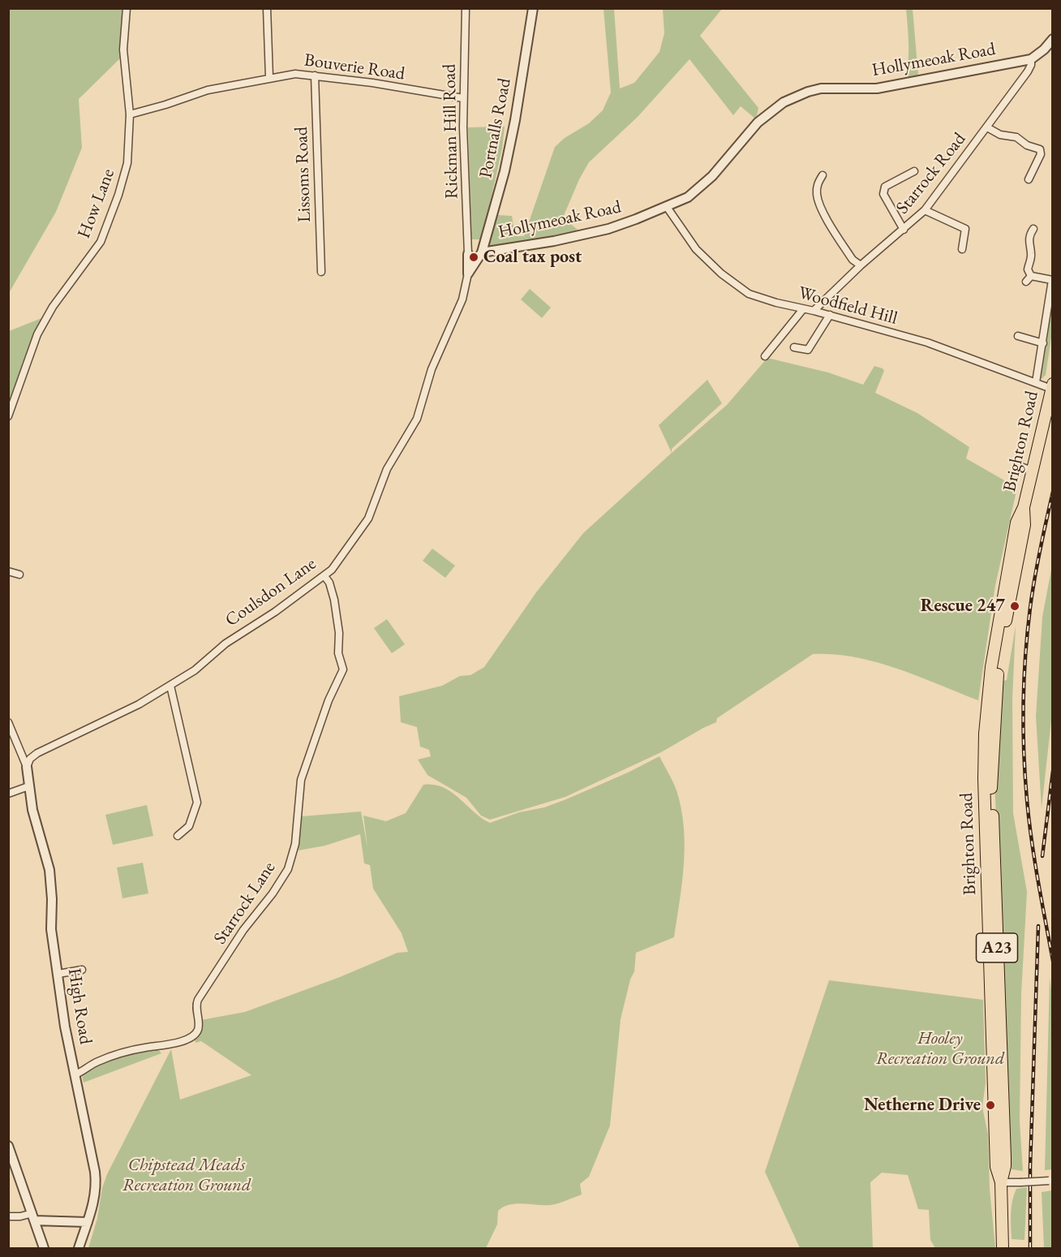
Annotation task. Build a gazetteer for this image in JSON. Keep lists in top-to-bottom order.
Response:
{
  "streets": {
    "highway": ["Brighton Road", "A23"],
    "street": [
      "Hollymeoak Road",
      "Bouverie Road",
      "Portnalls Road",
      "Rickman Hill Road",
      "Starrock Road",
      "Lissoms Road",
      "How Lane",
      "Woodfield Hill",
      "Coulsdon Lane",
      "Starrock Lane",
      "High Road"
    ]
  },
  "crossings": [
    ["Hollymeoak Road", "Portnalls Road"],
    ["Hollymeoak Road", "Starrock Road"],
    ["Hollymeoak Road", "Woodfield Hill"],
    ["Hollymeoak Road", "Coulsdon Lane"],
    ["Bouverie Road", "Rickman Hill Road"],
    ["Bouverie Road", "Lissoms Road"],
    ["Bouverie Road", "How Lane"],
    ["Portnalls Road", "Coulsdon Lane"],
    ["Rickman Hill Road", "Coulsdon Lane"],
    ["Starrock Road", "Woodfield Hill"],
    ["Woodfield Hill", "Brighton Road"],
    ["Coulsdon Lane", "Starrock Lane"],
    ["Coulsdon Lane", "High Road"],
    ["Starrock Lane", "High Road"]
  ],
  "parks": ["Hooley Recreation Ground", "Chipstead Meads Recreation Ground"],
  "places": ["Coal tax post", "Rescue 247", "Netherne Drive"]
}
